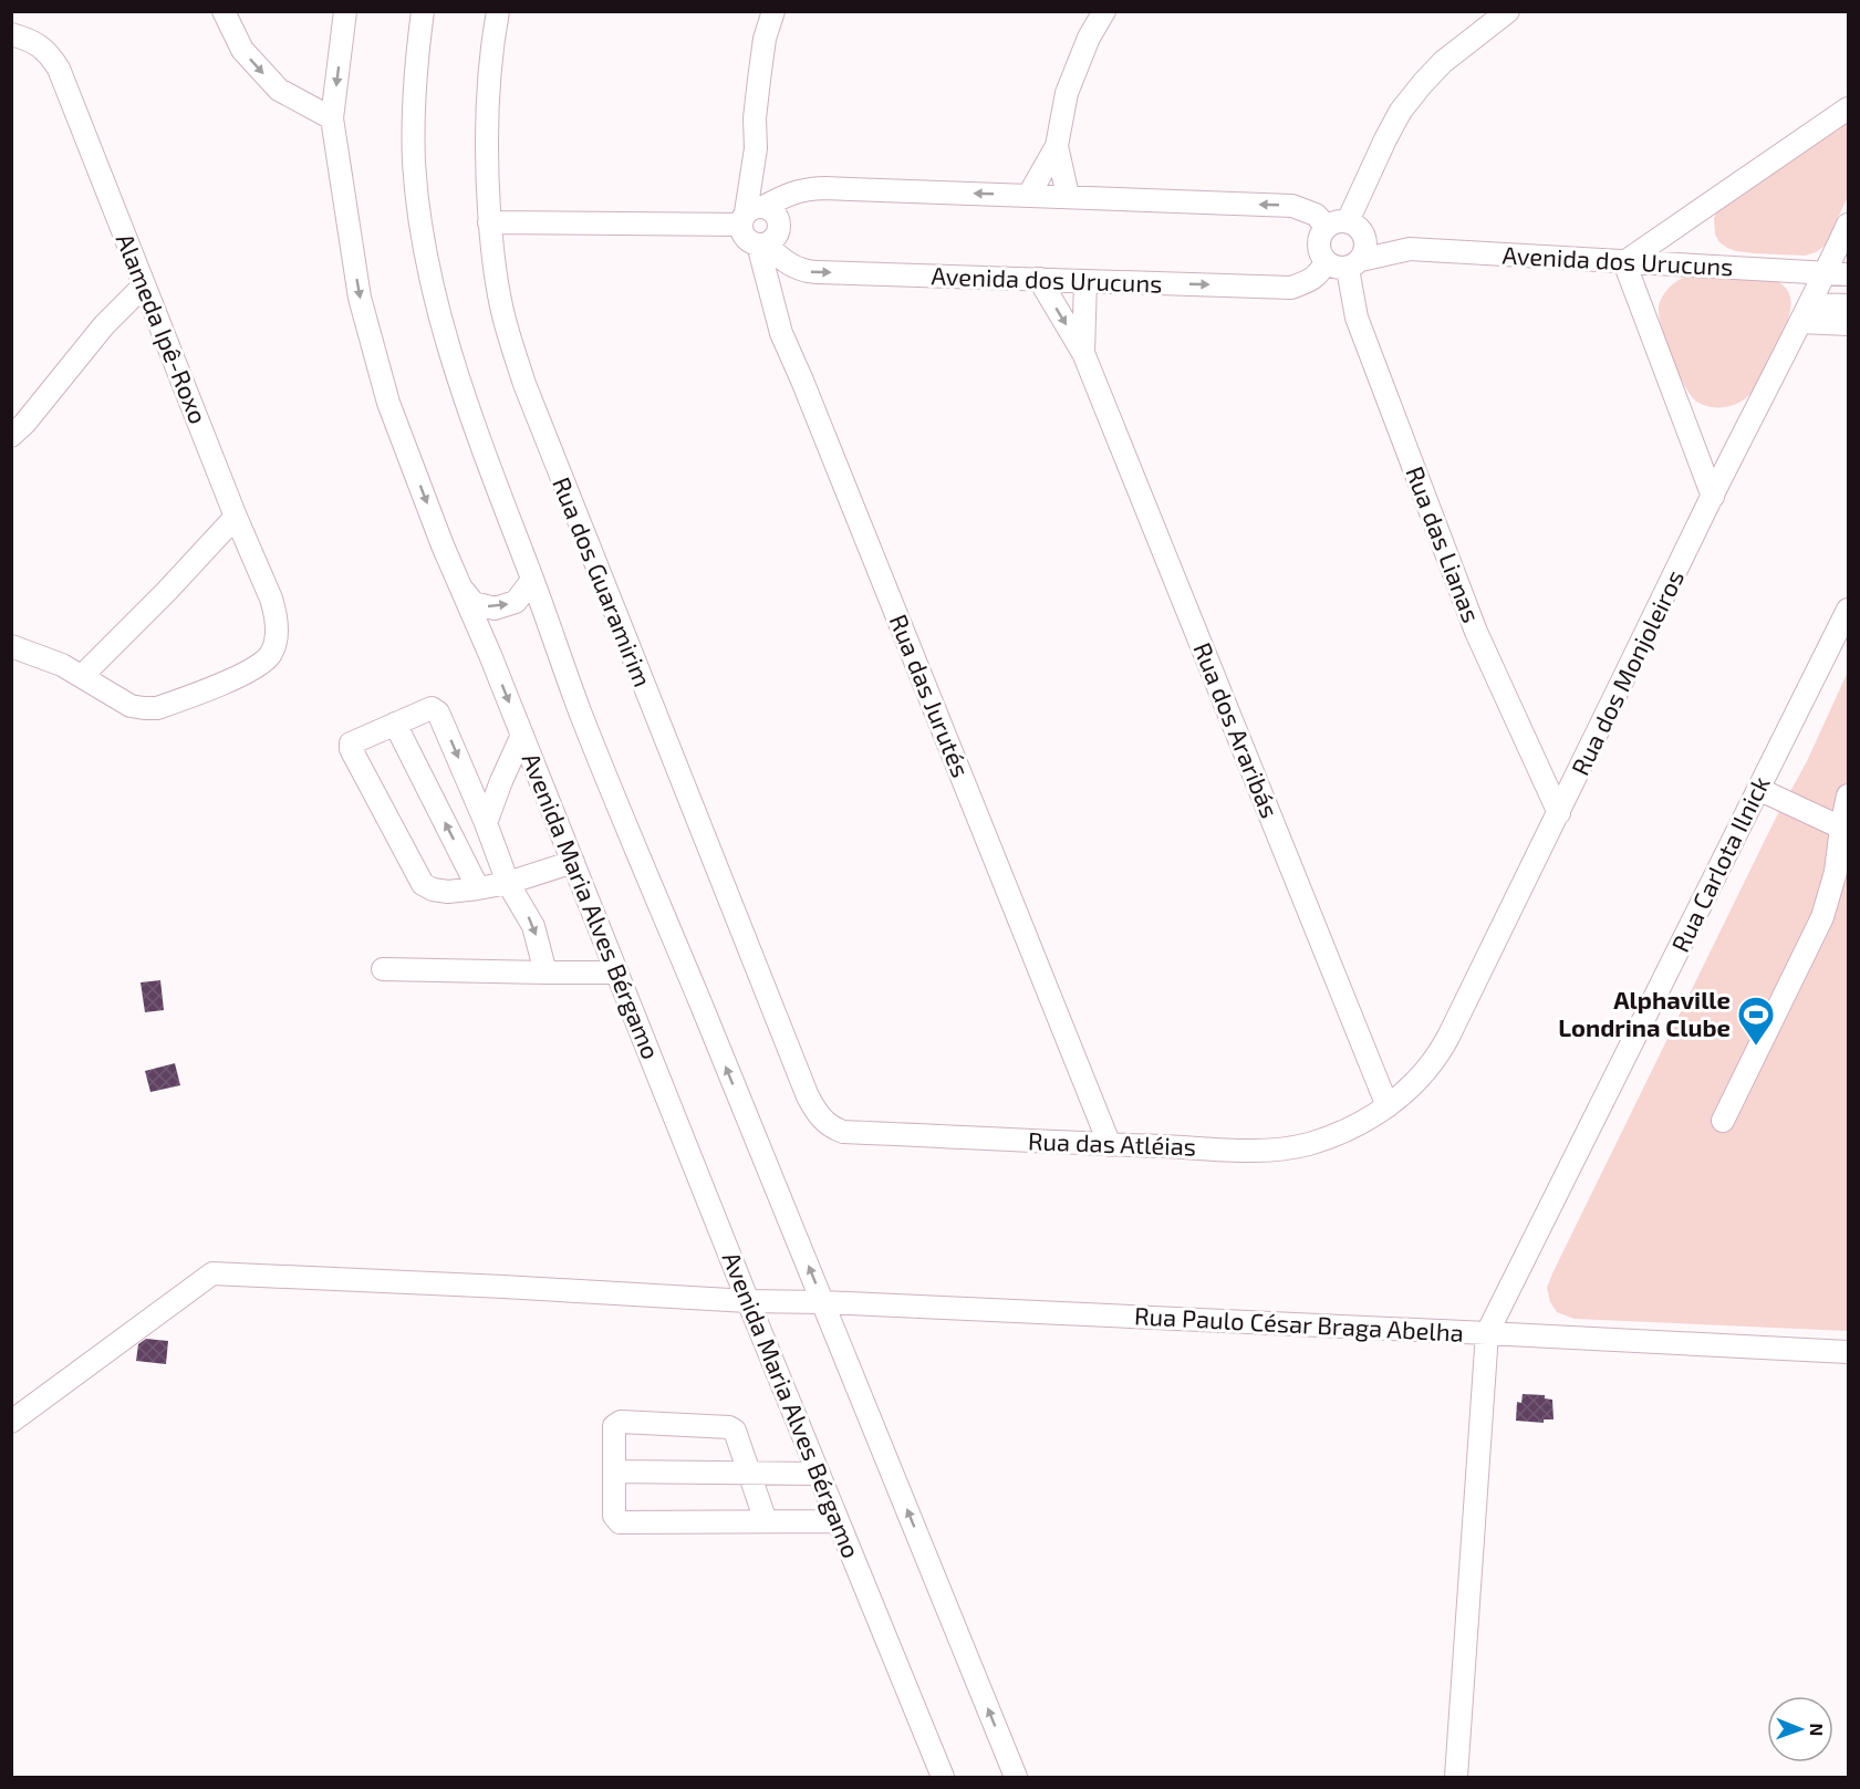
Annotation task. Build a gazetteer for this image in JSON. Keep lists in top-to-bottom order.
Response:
{
  "streets": {
    "street": [
      "Avenida dos Urucuns",
      "Alameda Ipê-Roxo",
      "Rua das Lianas",
      "Rua dos Guaramirim",
      "Rua dos Monjoleiros",
      "Rua das Jurutés",
      "Rua dos Araribás",
      "Rua Carlota Ilnick",
      "Avenida Maria Alves Bérgamo",
      "Rua das Atléias",
      "Rua Paulo César Braga Abelha"
    ]
  },
  "crossings": [
    ["Avenida dos Urucuns", "Rua das Lianas"],
    ["Avenida dos Urucuns", "Rua dos Monjoleiros"],
    ["Avenida dos Urucuns", "Rua das Jurutés"],
    ["Avenida dos Urucuns", "Rua dos Araribás"],
    ["Rua das Lianas", "Rua dos Monjoleiros"],
    ["Rua dos Guaramirim", "Rua das Atléias"],
    ["Rua dos Monjoleiros", "Rua dos Araribás"],
    ["Rua dos Monjoleiros", "Rua das Atléias"],
    ["Rua das Jurutés", "Rua das Atléias"],
    ["Rua dos Araribás", "Rua das Atléias"],
    ["Rua Carlota Ilnick", "Rua Paulo César Braga Abelha"],
    ["Avenida Maria Alves Bérgamo", "Rua Paulo César Braga Abelha"]
  ],
  "places": {
    "sports": ["Alphaville Londrina Clube"]
  },
  "north": "right"
}
